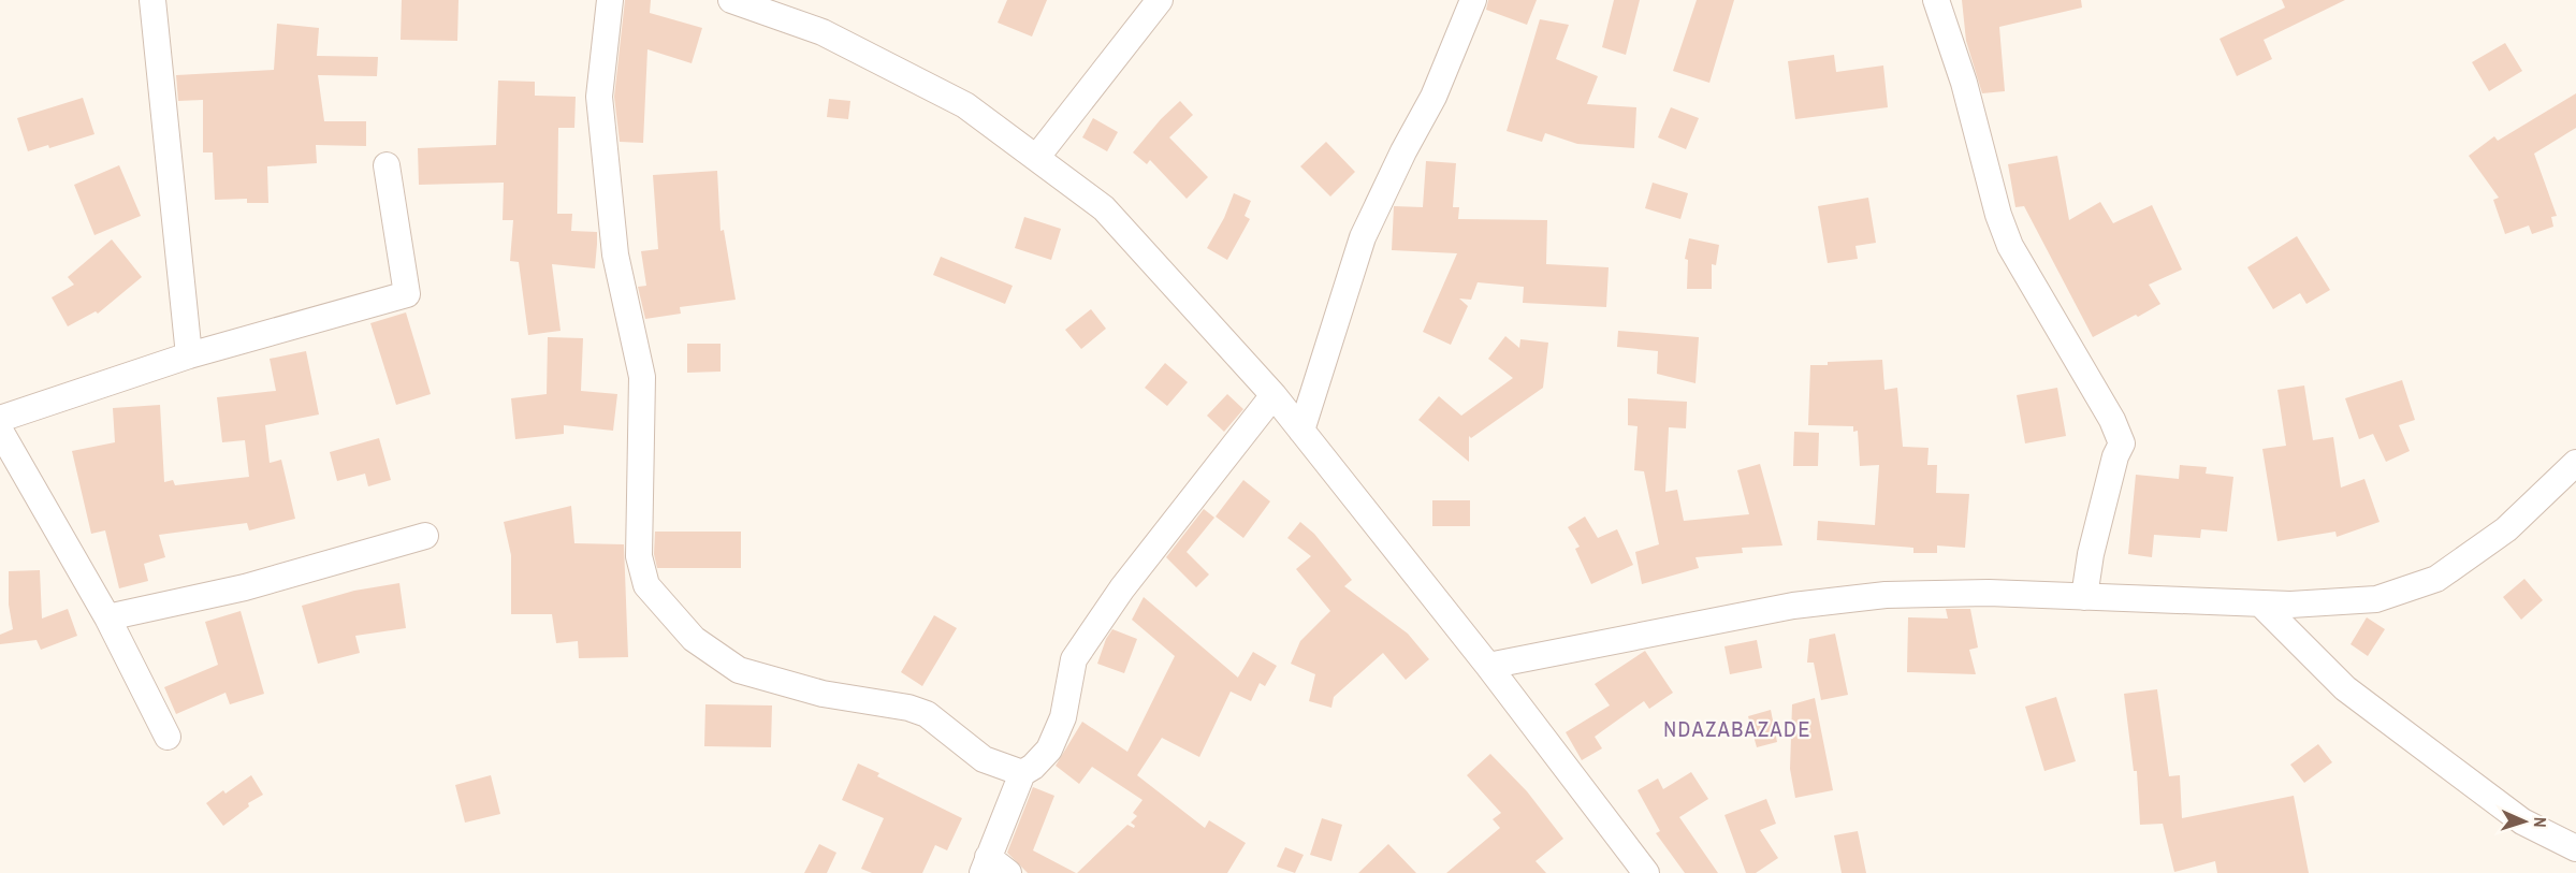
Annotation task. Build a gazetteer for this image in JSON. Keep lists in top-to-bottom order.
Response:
{
  "districts": ["NDAZABAZADE"],
  "north": "right"
}
